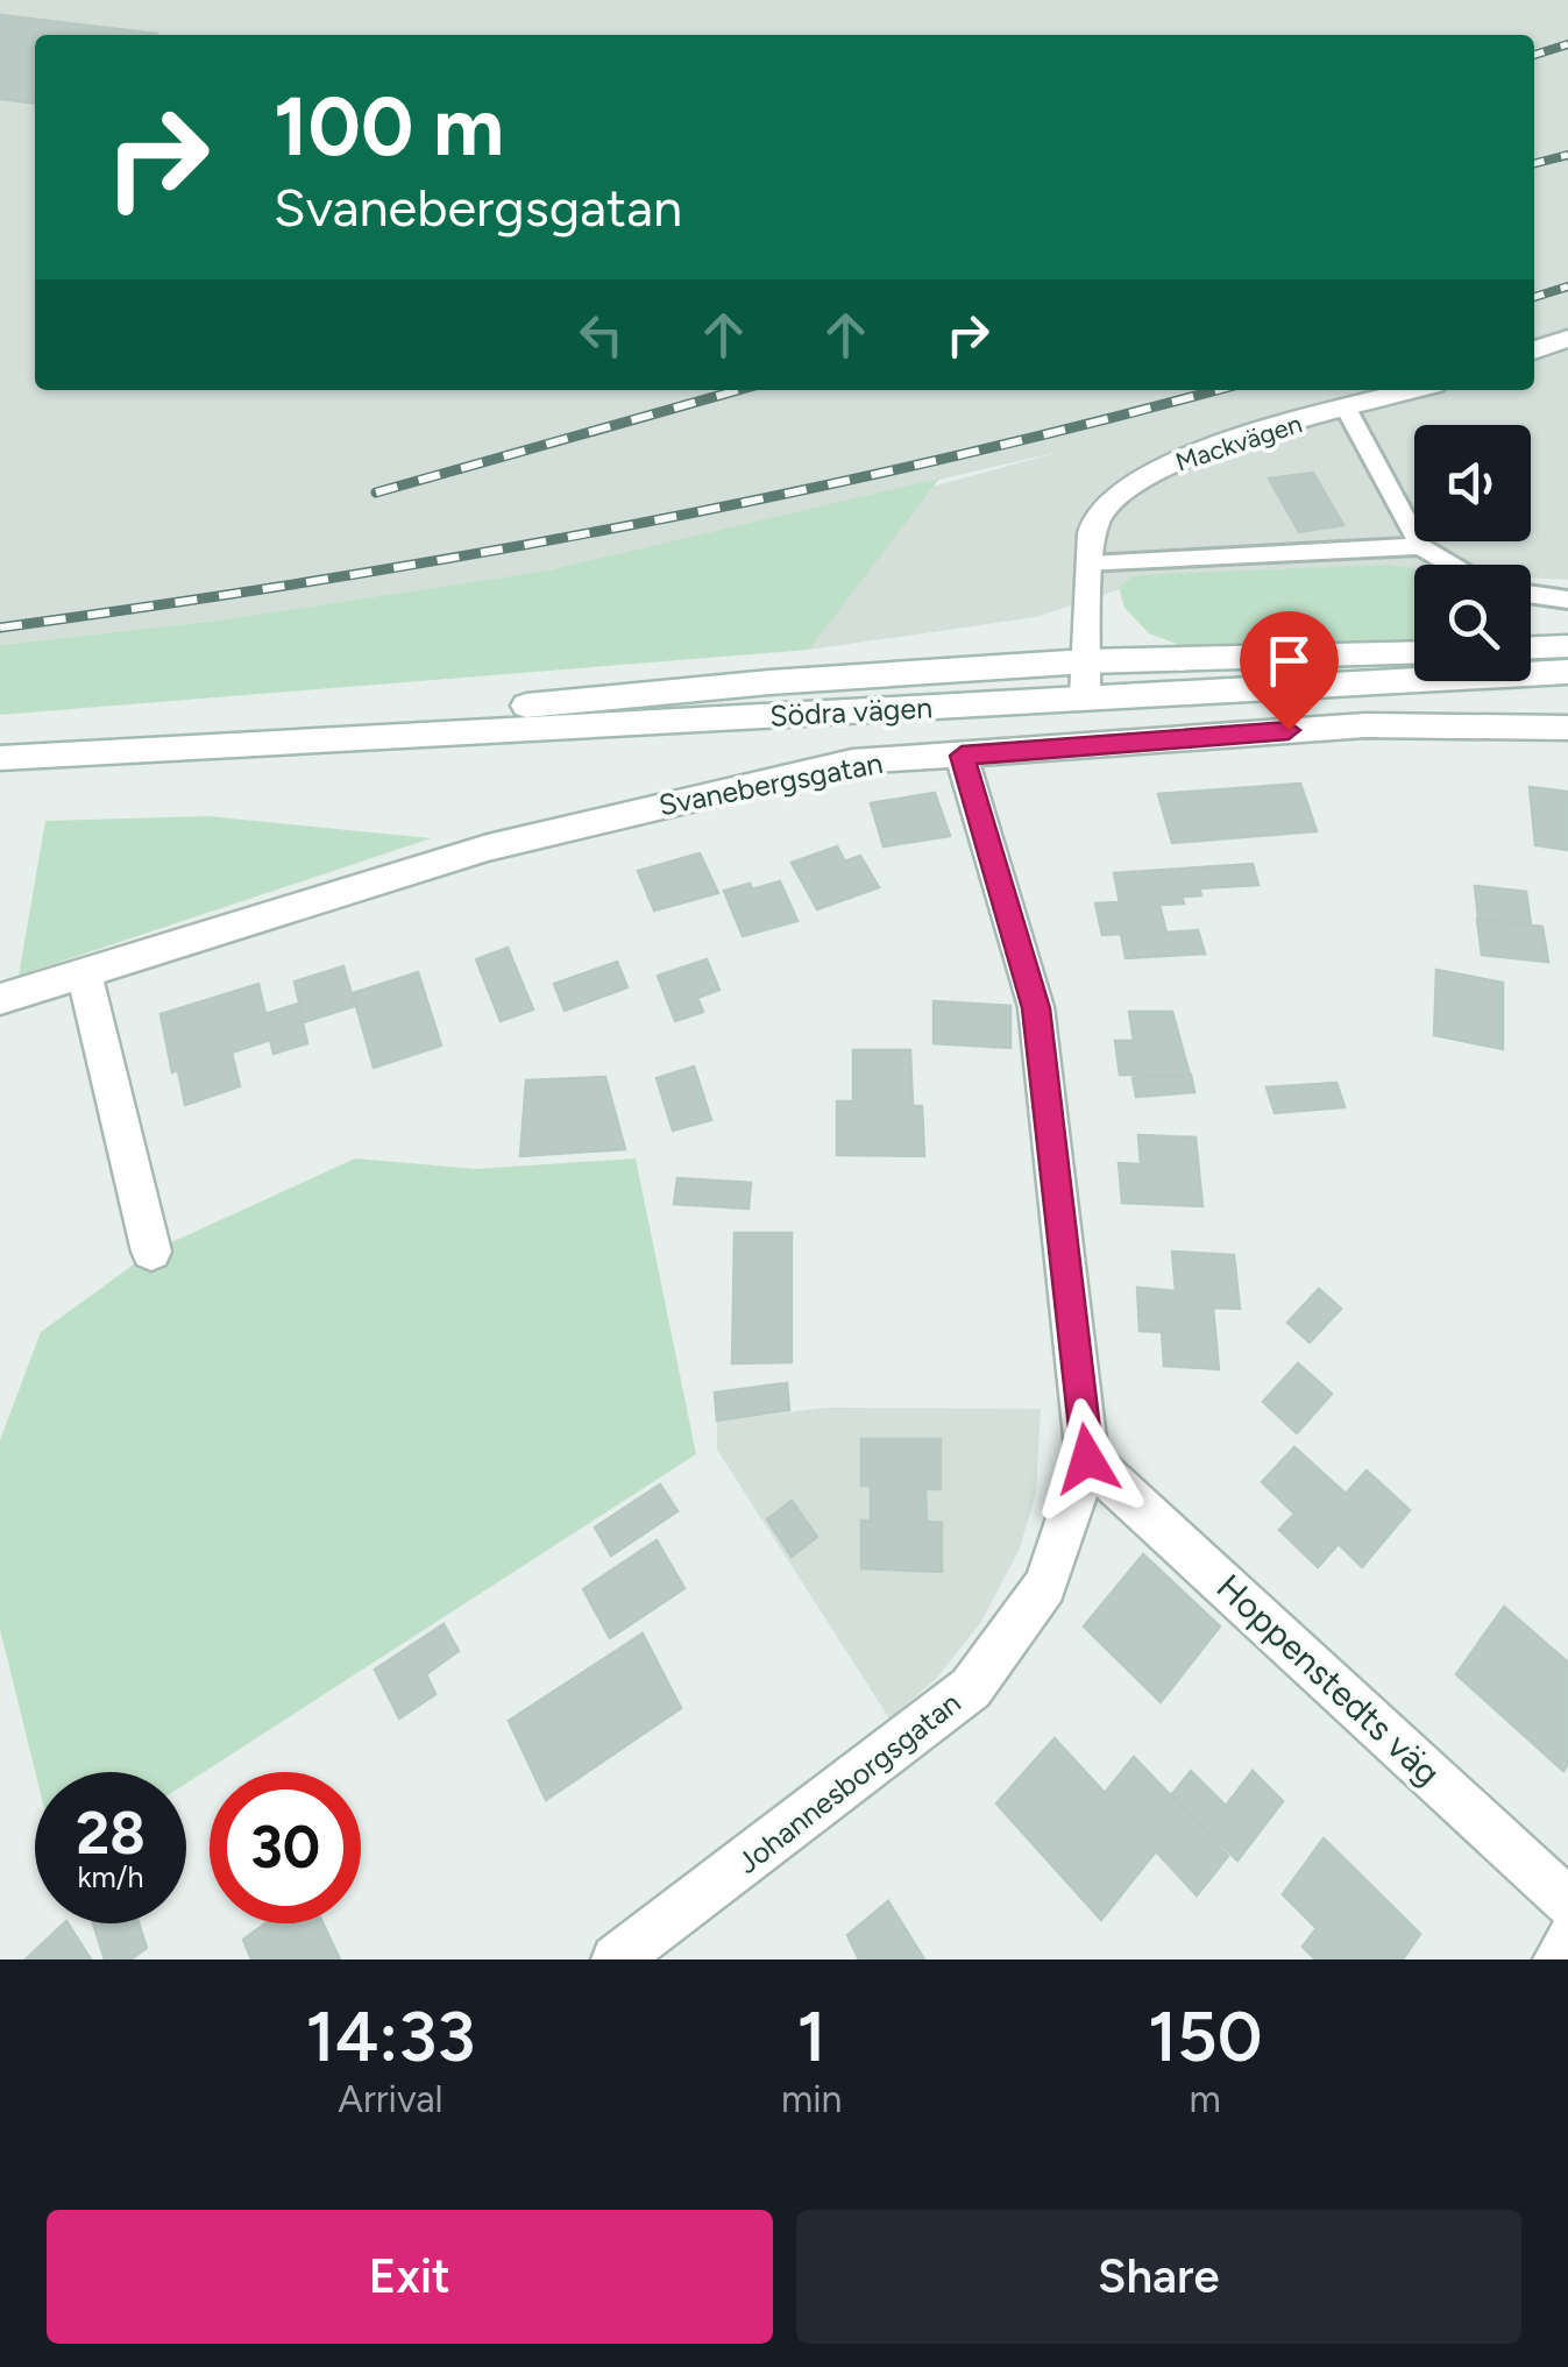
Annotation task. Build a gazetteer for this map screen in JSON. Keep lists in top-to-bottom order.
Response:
{
  "streets": {
    "street": [
      "Mackvägen",
      "Södra vägen",
      "Svanebergsgatan",
      "Hoppenstedts väg",
      "Johannesborgsgatan"
    ]
  },
  "crossings": [
    ["Mackvägen", "Södra vägen"],
    ["Svanebergsgatan", "Johannesborgsgatan"],
    ["Hoppenstedts väg", "Johannesborgsgatan"]
  ],
  "page": {
    "turn": ["100 m", "Svanebergsgatan"],
    "speed": "28 km/h",
    "limit": "30",
    "eta": [
      "14:33",
      "Arrival",
      "1",
      "min",
      "150",
      "m"
    ],
    "buttons": ["Exit", "Share"]
  }
}
